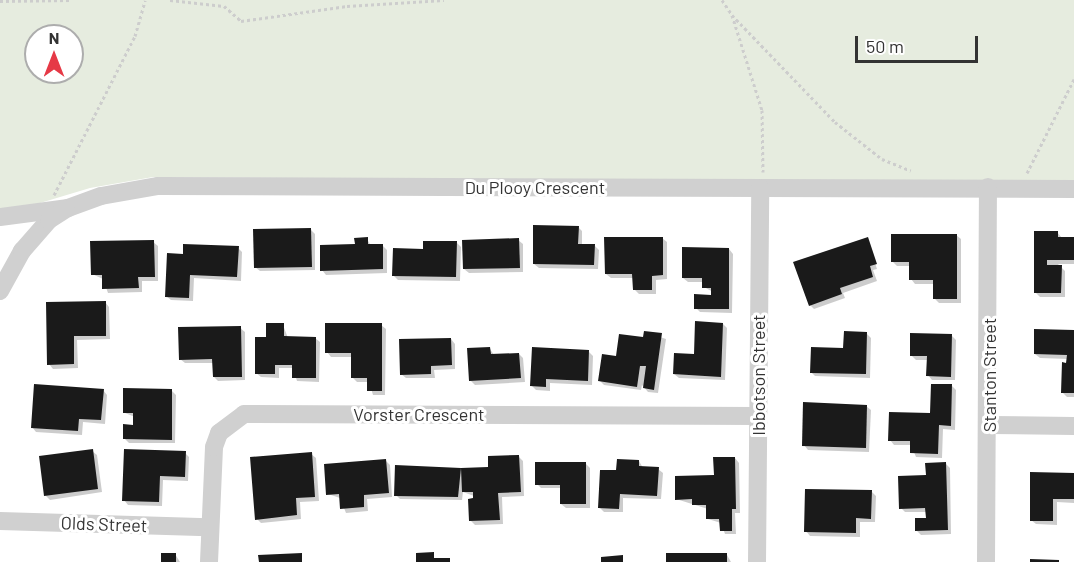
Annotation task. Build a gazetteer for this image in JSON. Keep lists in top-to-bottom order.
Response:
{
  "streets": {
    "street": [
      "Du Plooy Crescent",
      "Ibbotson Street",
      "Stanton Street",
      "Vorster Crescent",
      "Olds Street"
    ]
  },
  "crossings": [
    ["Du Plooy Crescent", "Ibbotson Street"],
    ["Du Plooy Crescent", "Stanton Street"],
    ["Ibbotson Street", "Vorster Crescent"],
    ["Vorster Crescent", "Olds Street"]
  ],
  "scale_bar": "50 m",
  "north": "top"
}
